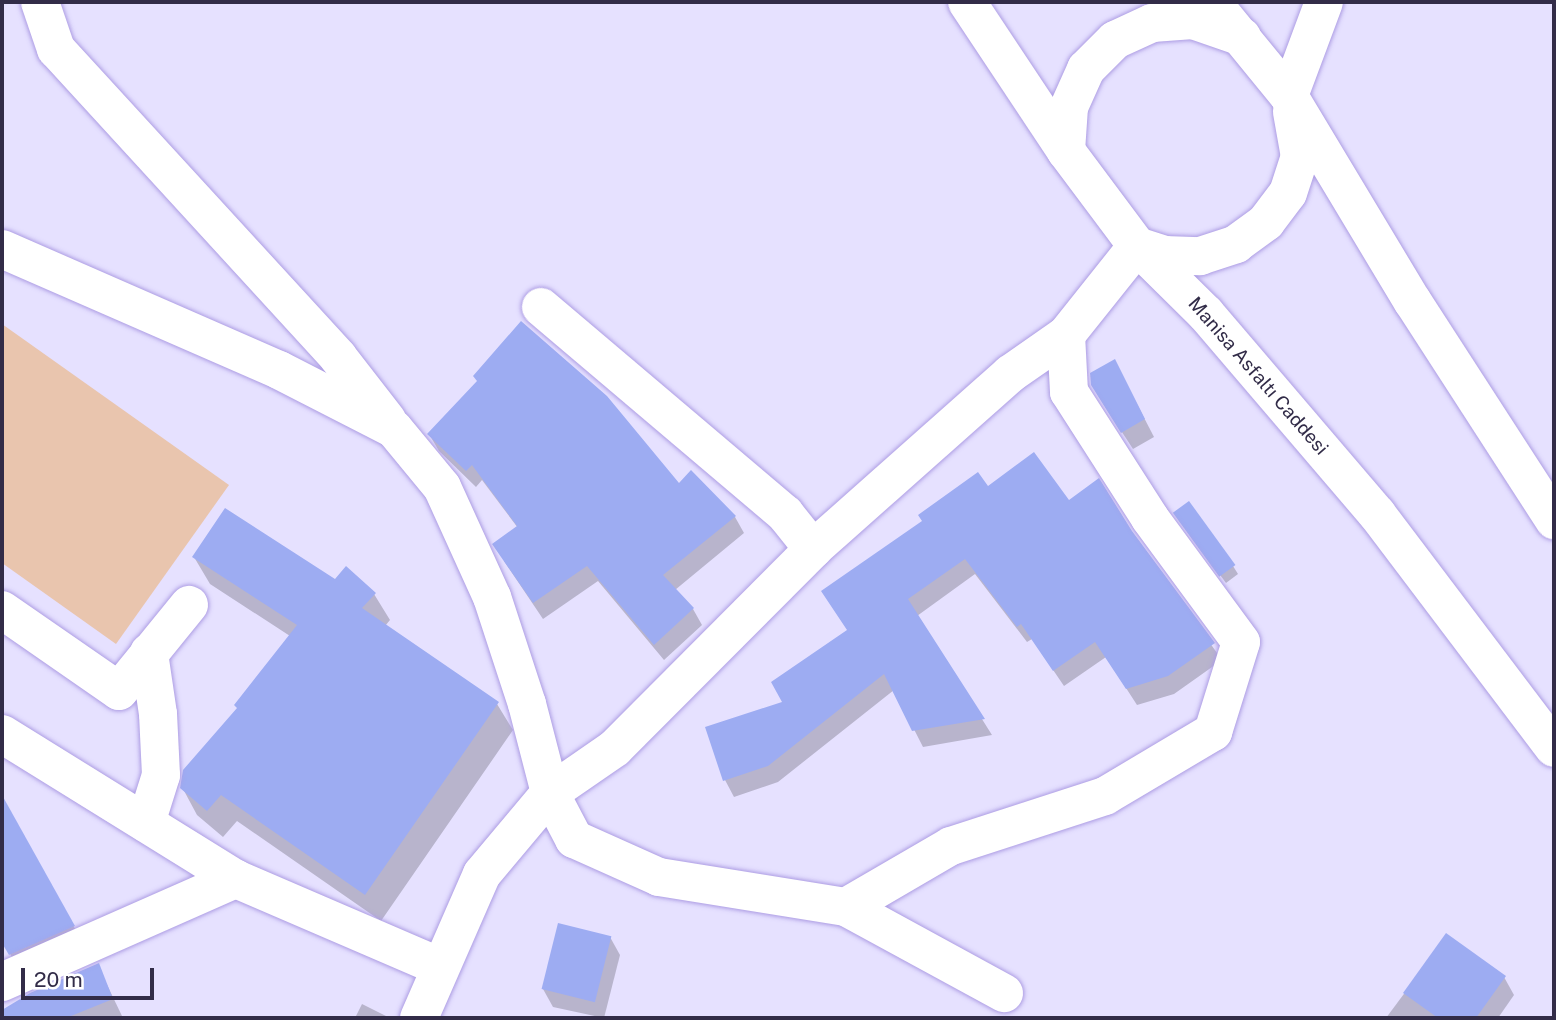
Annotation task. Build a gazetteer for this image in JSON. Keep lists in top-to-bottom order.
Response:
{
  "streets": {
    "main road": ["Manisa Asfaltı Caddesi"]
  },
  "scale_bar": "20 m"
}
